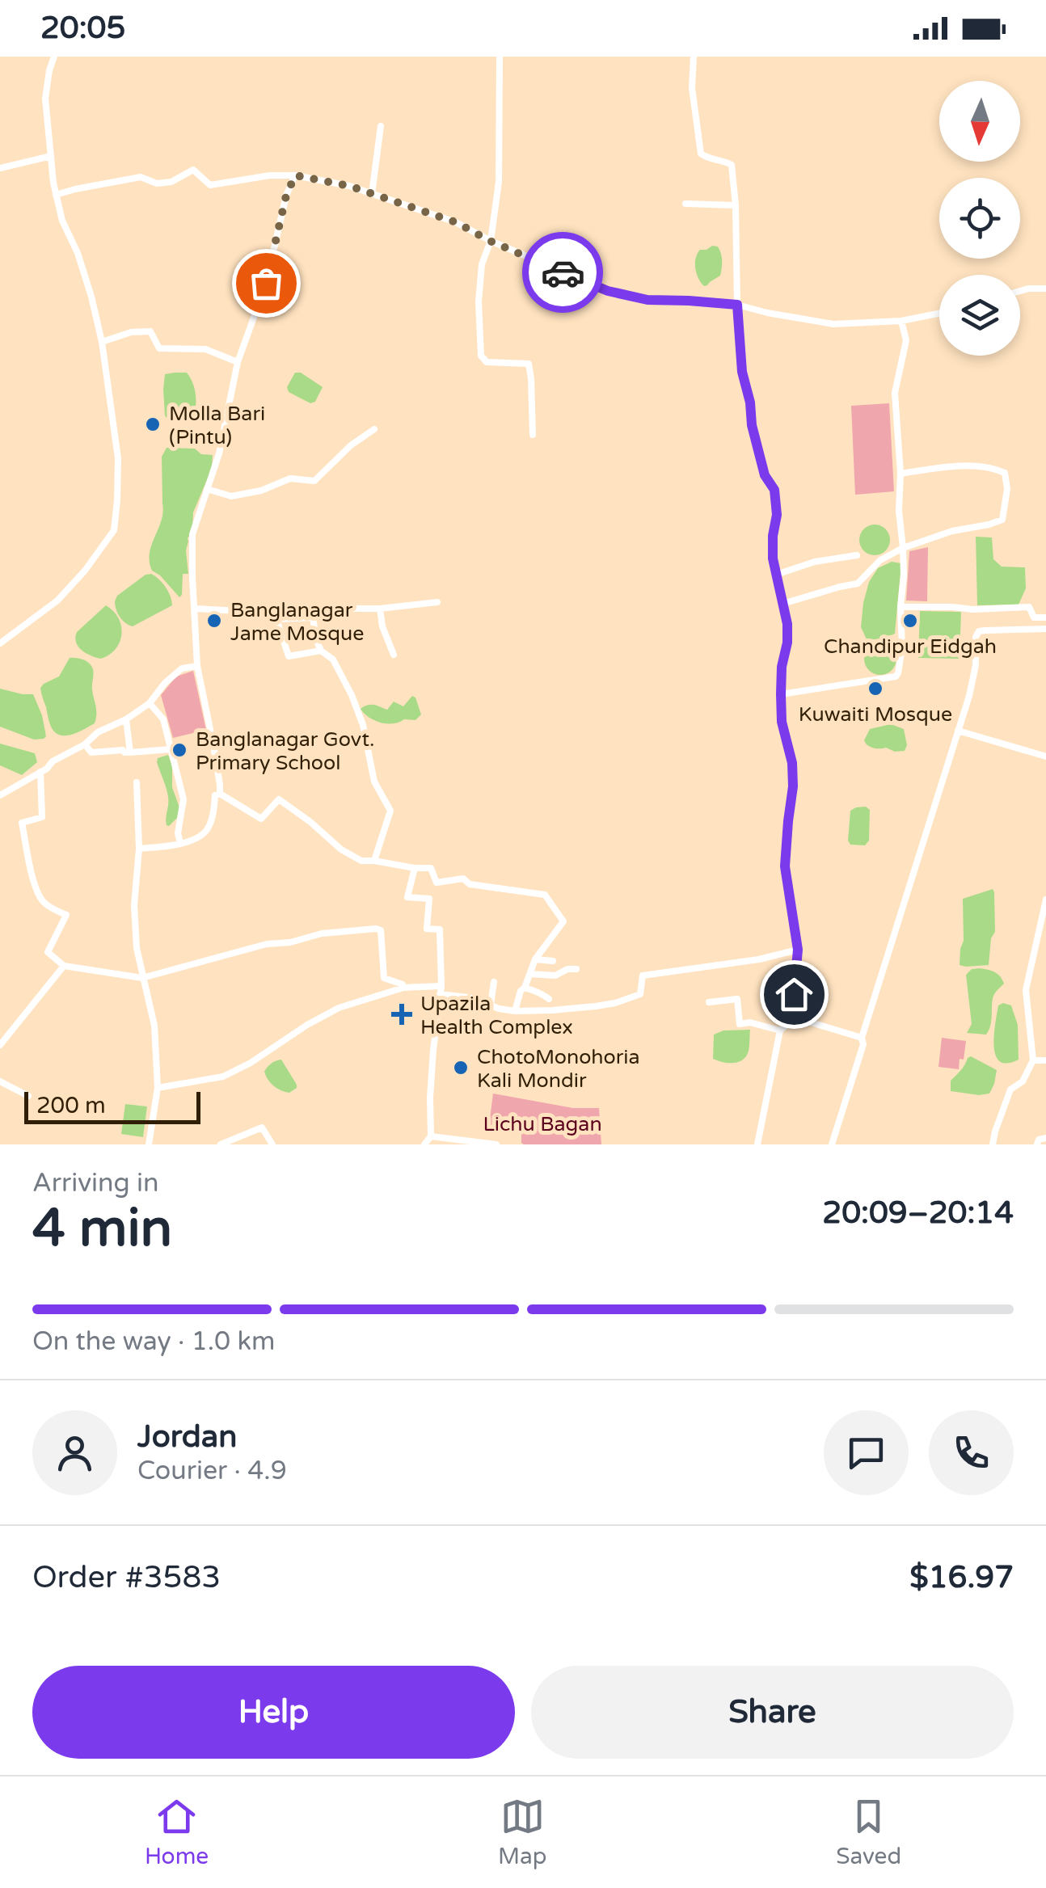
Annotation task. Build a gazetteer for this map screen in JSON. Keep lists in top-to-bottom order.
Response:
{
  "parks": ["Lichu Bagan"],
  "places": {
    "other": [
      "Molla Bari (Pintu)",
      "Banglanagar Jame Mosque",
      "Chandipur Eidgah",
      "Kuwaiti Mosque",
      "Banglanagar Govt. Primary School",
      "ChotoMonohoria Kali Mondir"
    ],
    "health": ["Upazila Health Complex"]
  },
  "scale_bar": "200 m",
  "north": "bottom",
  "page": {
    "status": "20:05",
    "scale": "200 m",
    "heading": ["4 min", "Arriving in", "20:09–20:14"],
    "panel": [
      "Jordan",
      "Courier · 4.9",
      "Order #3583",
      "$16.97"
    ],
    "bar": "On the way · 1.0 km",
    "buttons": ["Help", "Share"],
    "tabs": ["Home", "Map", "Saved"]
  }
}
